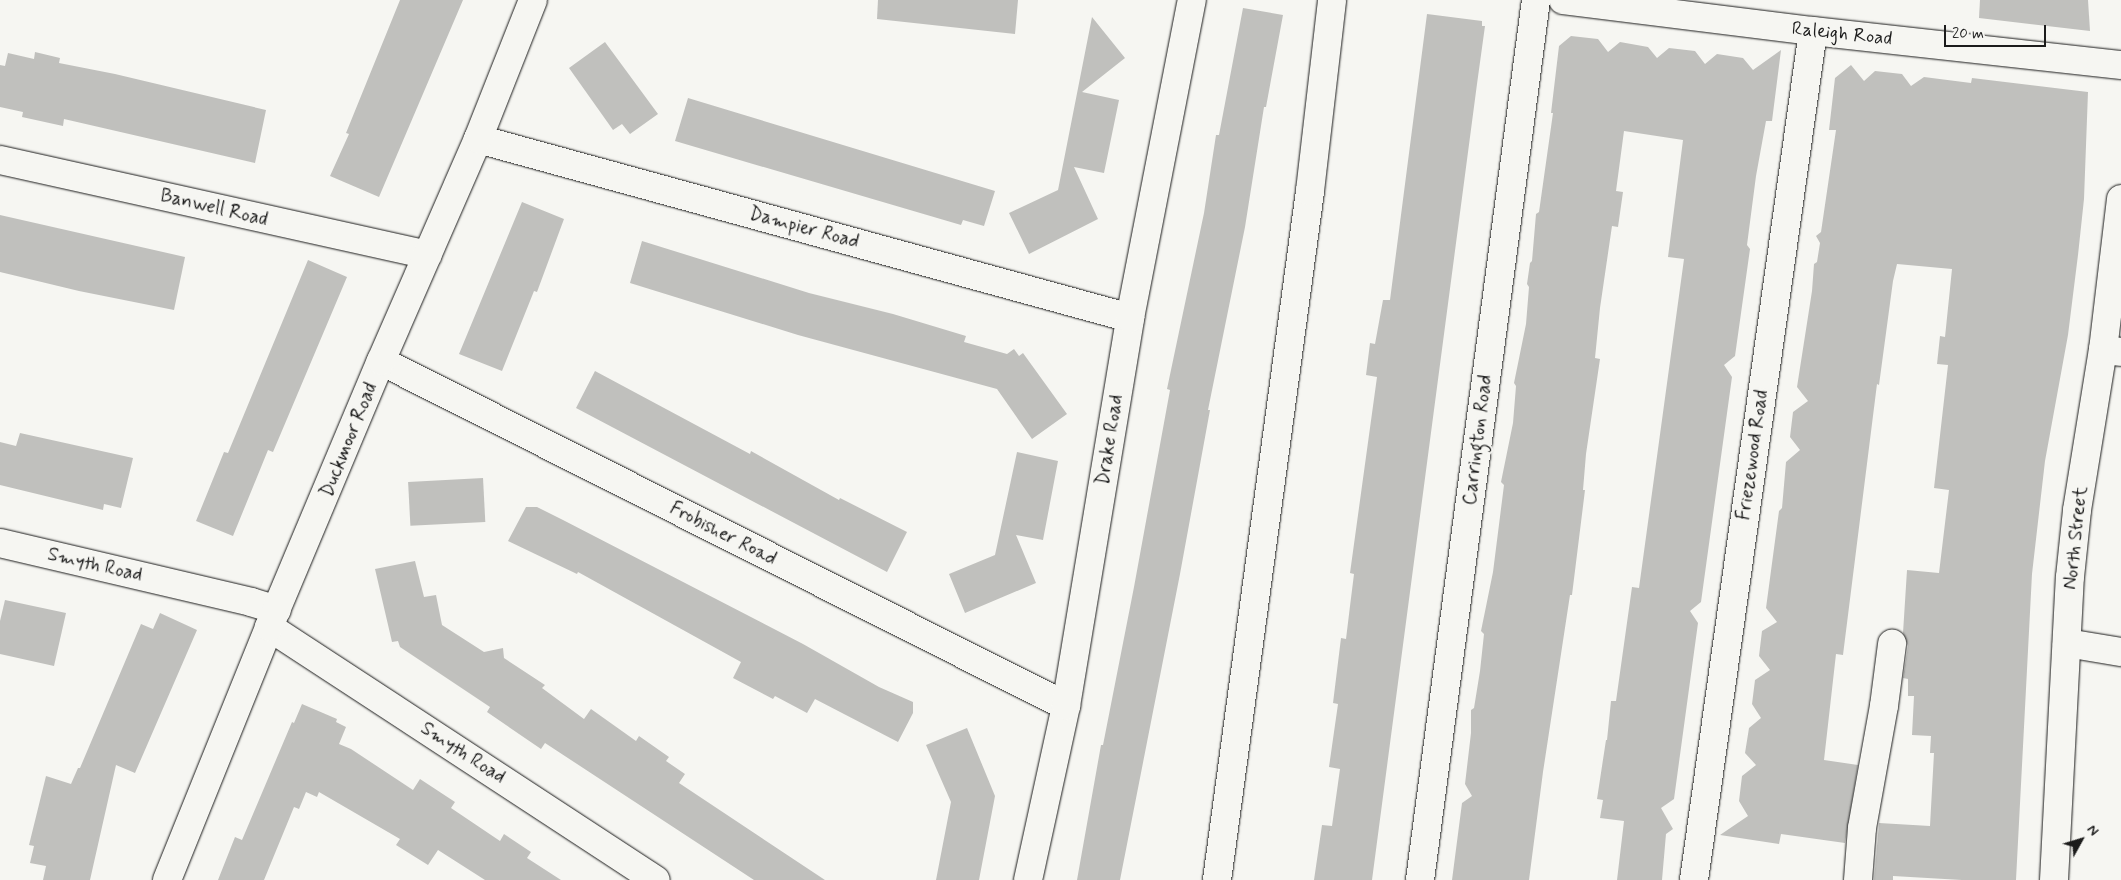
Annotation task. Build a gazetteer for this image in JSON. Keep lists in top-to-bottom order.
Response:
{
  "streets": {
    "street": [
      "Raleigh Road",
      "Banwell Road",
      "Dampier Road",
      "Duckmoor Road",
      "Drake Road",
      "Carrington Road",
      "Friezewood Road",
      "Frobisher Road",
      "North Street",
      "Smyth Road"
    ]
  },
  "crossings": [
    ["Raleigh Road", "Friezewood Road"],
    ["Banwell Road", "Duckmoor Road"],
    ["Dampier Road", "Duckmoor Road"],
    ["Dampier Road", "Drake Road"],
    ["Duckmoor Road", "Frobisher Road"],
    ["Duckmoor Road", "Smyth Road"],
    ["Drake Road", "Frobisher Road"]
  ],
  "scale_bar": "20 m",
  "north": "top right"
}
